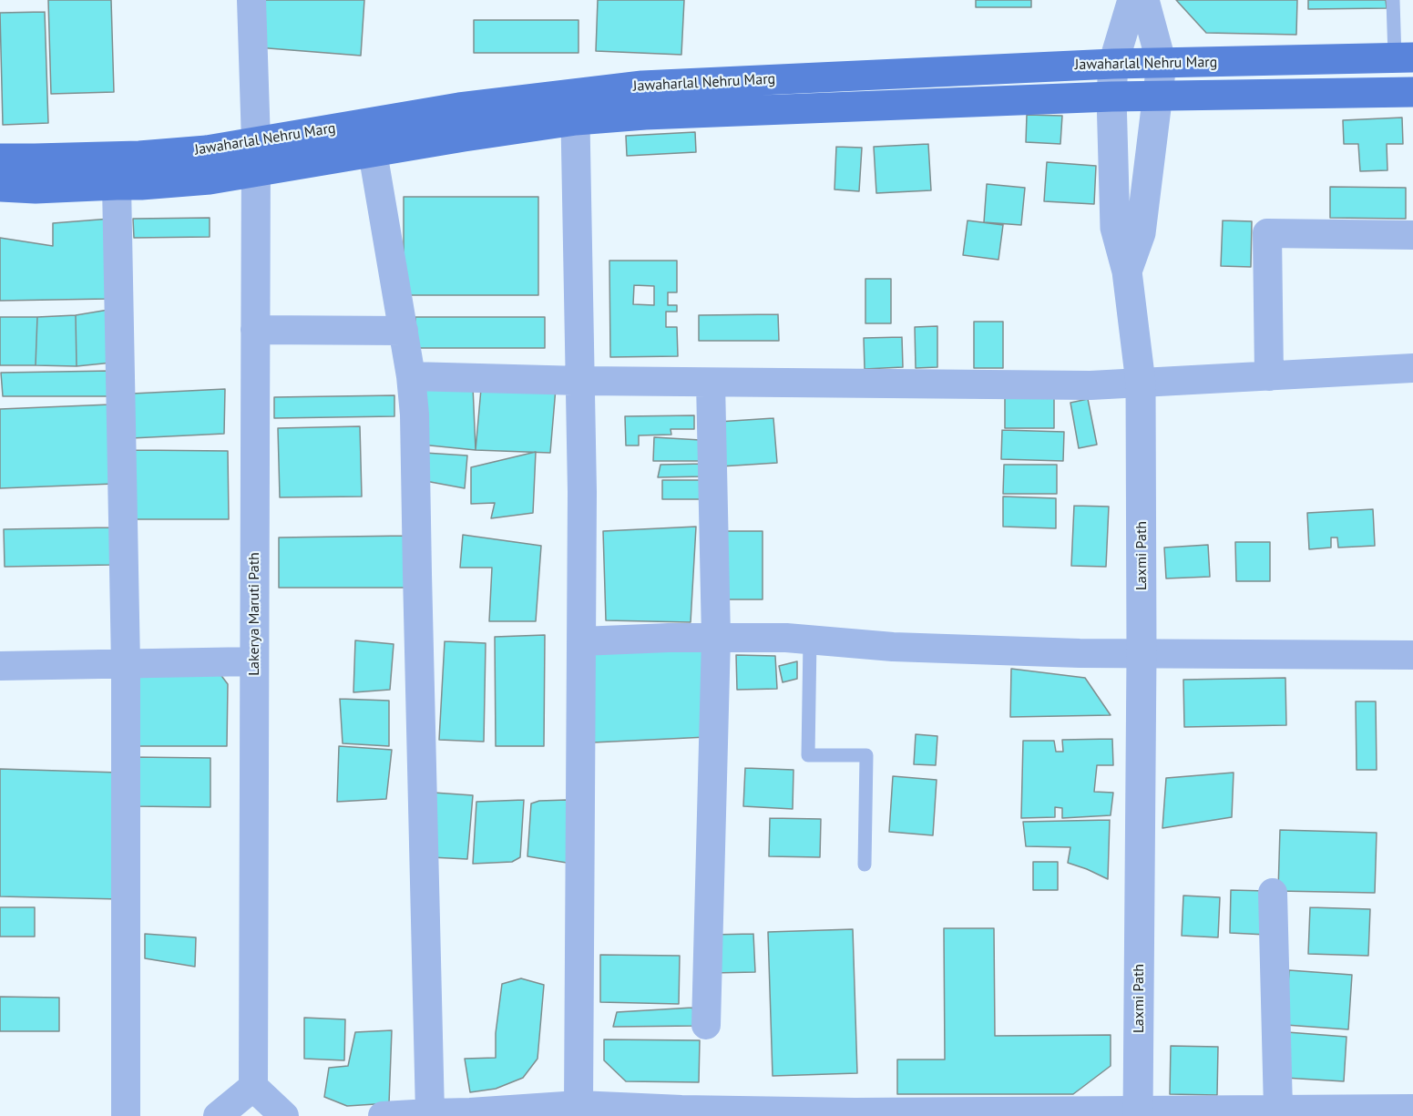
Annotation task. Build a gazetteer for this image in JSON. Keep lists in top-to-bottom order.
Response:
{
  "streets": {
    "main road": ["Jawaharlal Nehru Marg"],
    "street": ["Laxmi Path", "Lakerya Maruti Path"]
  },
  "crossings": [
    ["Jawaharlal Nehru Marg", "Laxmi Path"],
    ["Jawaharlal Nehru Marg", "Lakerya Maruti Path"]
  ]
}
